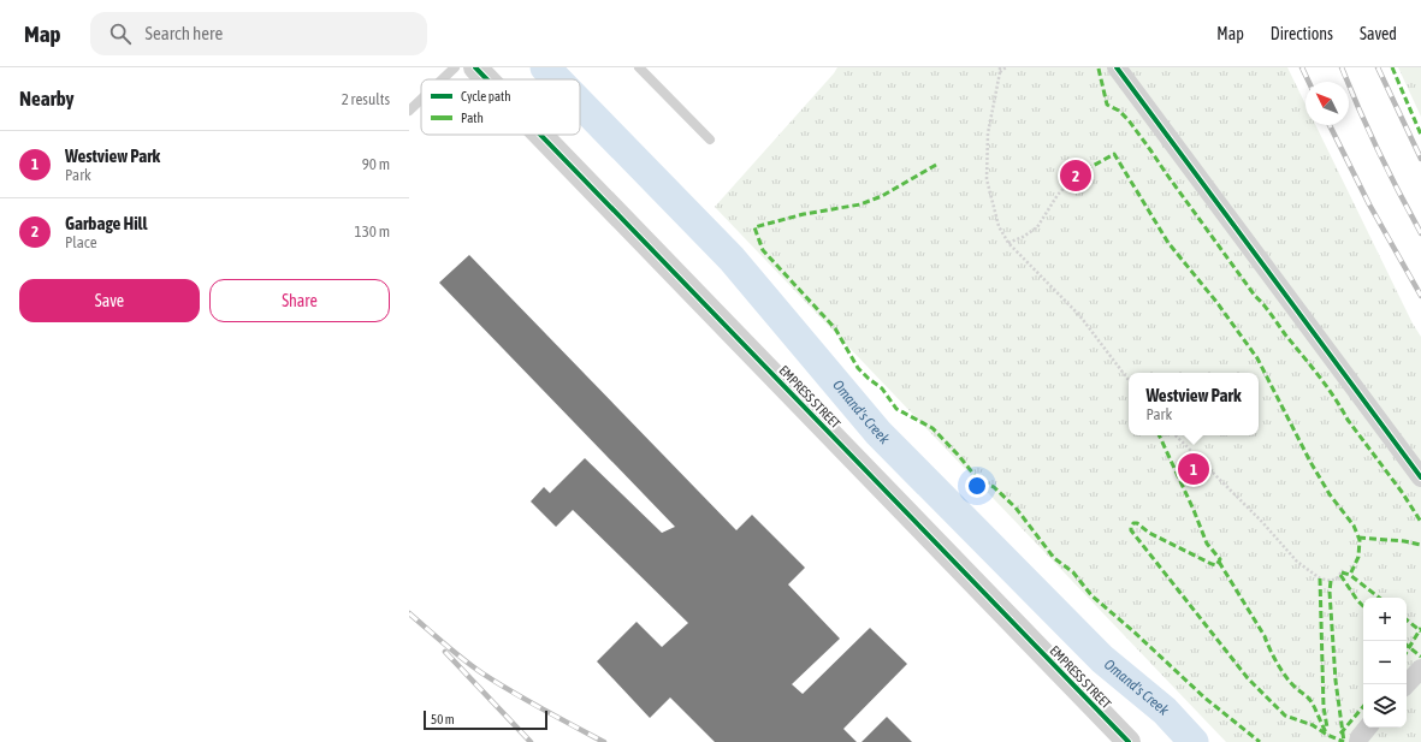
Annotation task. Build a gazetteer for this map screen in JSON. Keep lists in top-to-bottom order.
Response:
{
  "streets": {
    "street": ["EMPRESS STREET"]
  },
  "water": ["Omand's Creek"],
  "legend": ["Cycle path", "Path"],
  "scale_bar": "50 m",
  "north": "top left",
  "page": {
    "header": "Map",
    "search": "Search here",
    "nav": ["Map", "Directions", "Saved"],
    "heading": ["Nearby", "2 results"],
    "list": [
      {
        "mark": "1",
        "name": "Westview Park",
        "note": "Park",
        "value": "90 m"
      },
      {
        "mark": "2",
        "name": "Garbage Hill",
        "note": "Place",
        "value": "130 m"
      }
    ],
    "pins": ["2", "1"],
    "buttons": ["Save", "Share"],
    "popup": ["Westview Park", "Park"],
    "map_buttons": ["+", "−"],
    "scale": "50 m"
  }
}
